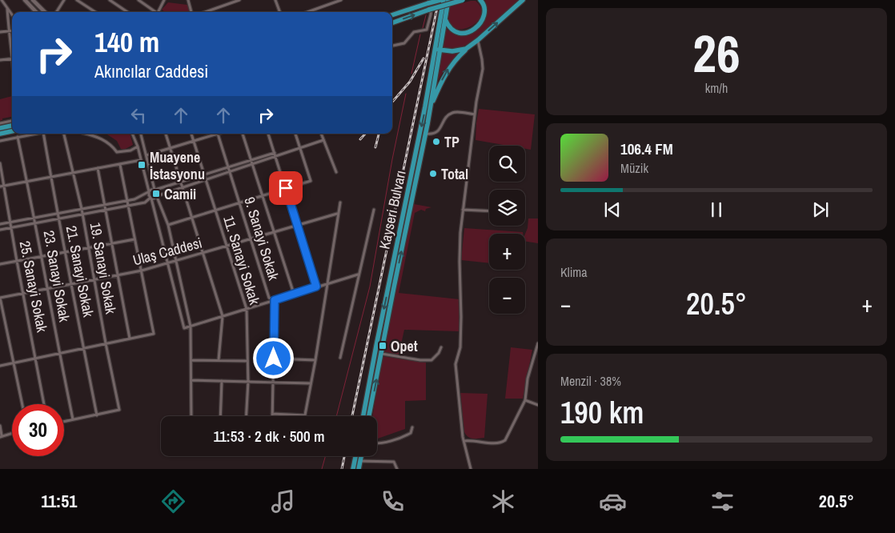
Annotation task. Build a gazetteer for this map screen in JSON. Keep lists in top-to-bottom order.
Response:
{
  "streets": {
    "highway": ["Kayseri Bulvarı"],
    "street": [
      "9. Sanayi Sokak",
      "Ulaş Caddesi",
      "11. Sanayi Sokak",
      "19. Sanayi Sokak",
      "21. Sanayi Sokak",
      "23. Sanayi Sokak",
      "25. Sanayi Sokak"
    ]
  },
  "crossings": [
    ["9. Sanayi Sokak", "Ulaş Caddesi"],
    ["Ulaş Caddesi", "11. Sanayi Sokak"],
    ["Ulaş Caddesi", "19. Sanayi Sokak"],
    ["Ulaş Caddesi", "21. Sanayi Sokak"],
    ["Ulaş Caddesi", "23. Sanayi Sokak"],
    ["Ulaş Caddesi", "25. Sanayi Sokak"],
    ["19. Sanayi Sokak", "21. Sanayi Sokak"]
  ],
  "places": {
    "other": ["TP", "Total"],
    "transit": ["Muayene İstasyonu", "Camii", "Opet"]
  },
  "page": {
    "tile": [
      ["26", "km/h"],
      "Klima",
      ["Menzil · 38%", "190 km"]
    ],
    "turn": ["140 m", "Akıncılar Caddesi"],
    "song": ["106.4 FM", "Müzik"],
    "map_buttons": ["+", "−"],
    "heat": ["−", "20.5°", "+"],
    "limit": "30",
    "trip": "11:53 · 2 dk · 500 m",
    "tabs": ["11:51", "20.5°"]
  }
}
